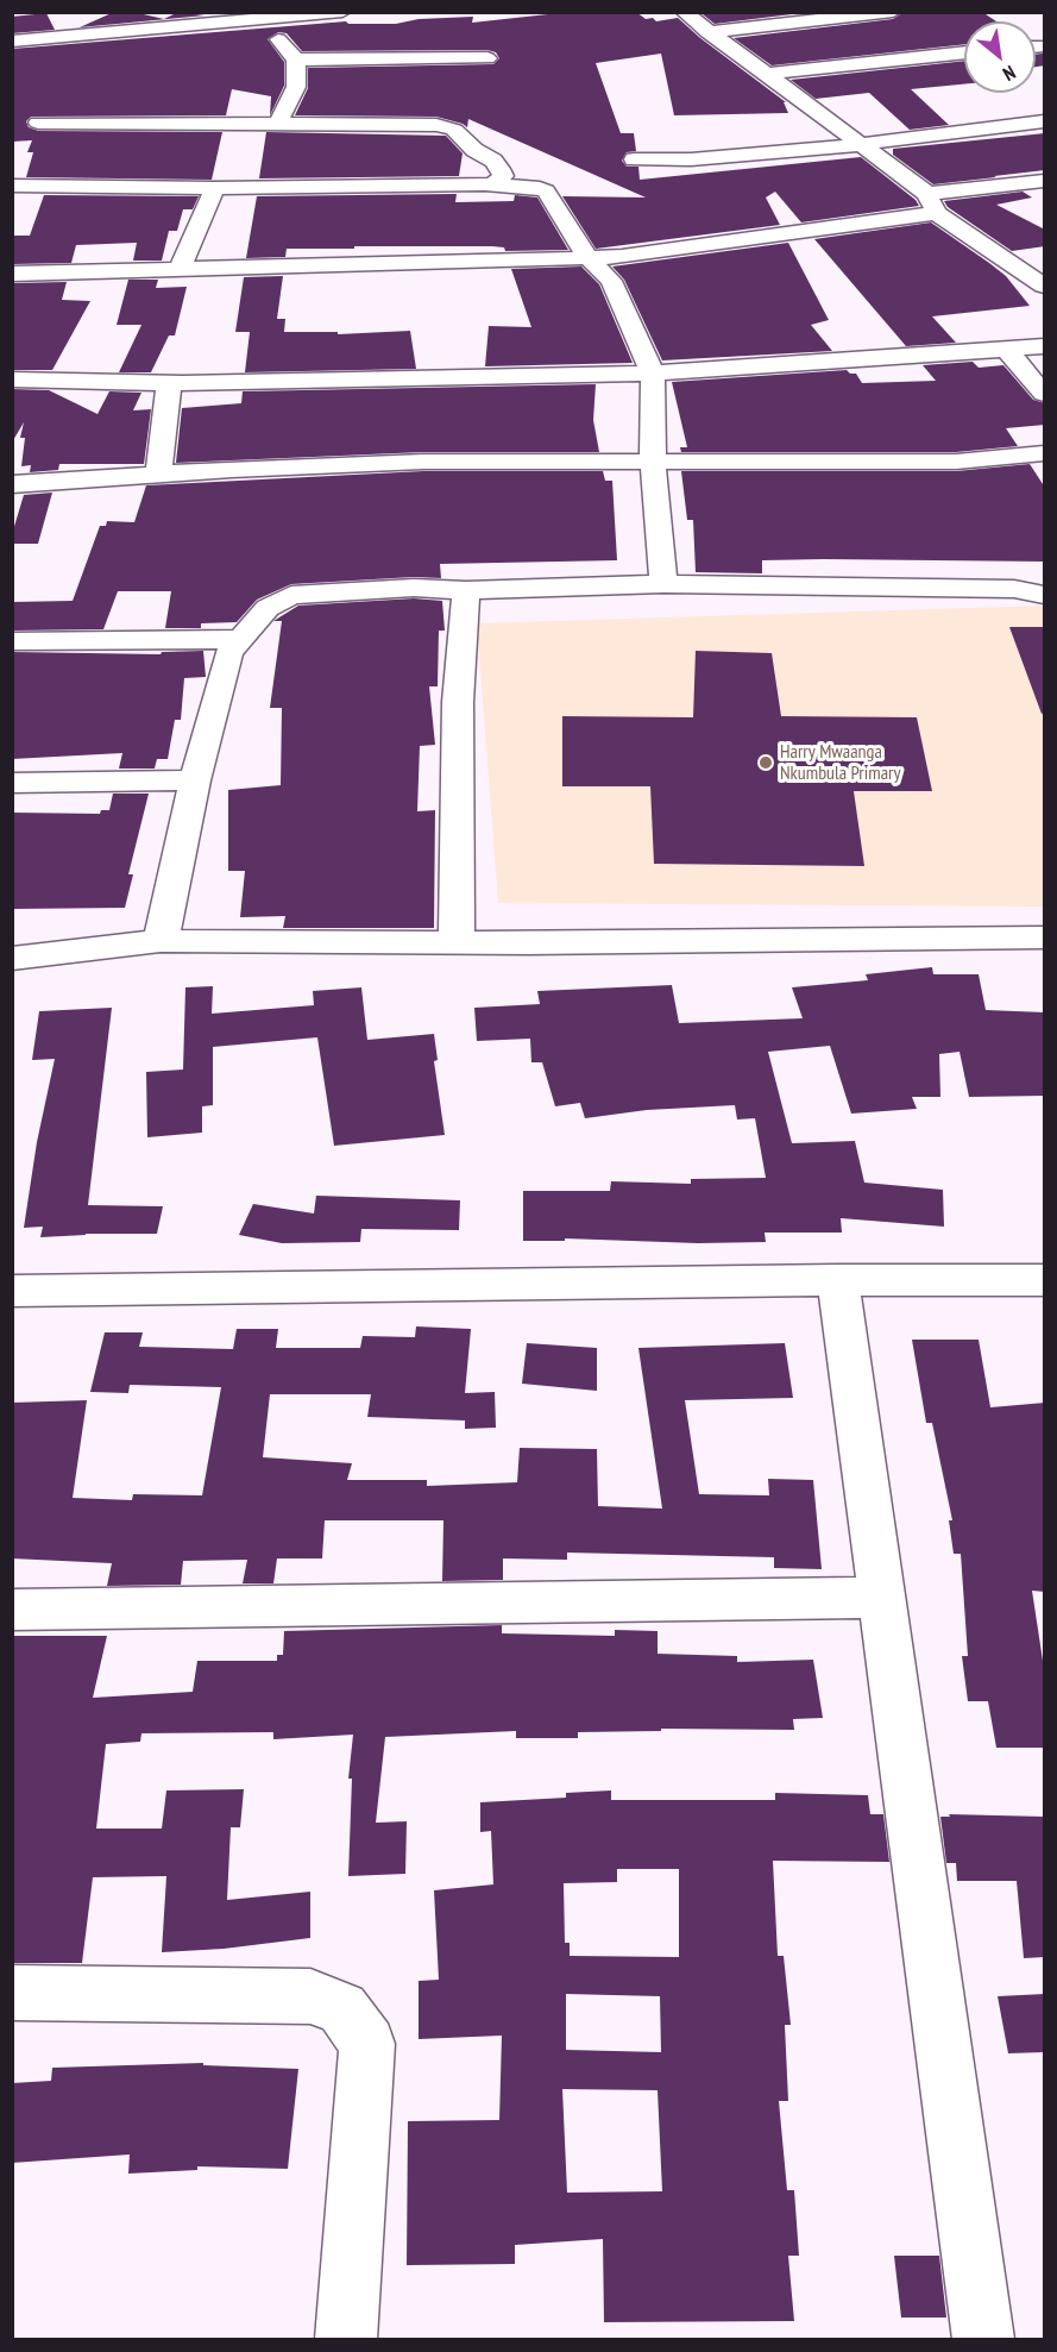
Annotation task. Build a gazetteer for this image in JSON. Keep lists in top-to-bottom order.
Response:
{
  "places": ["Harry Mwaanga Nkumbula Primary"],
  "north": "bottom right"
}
